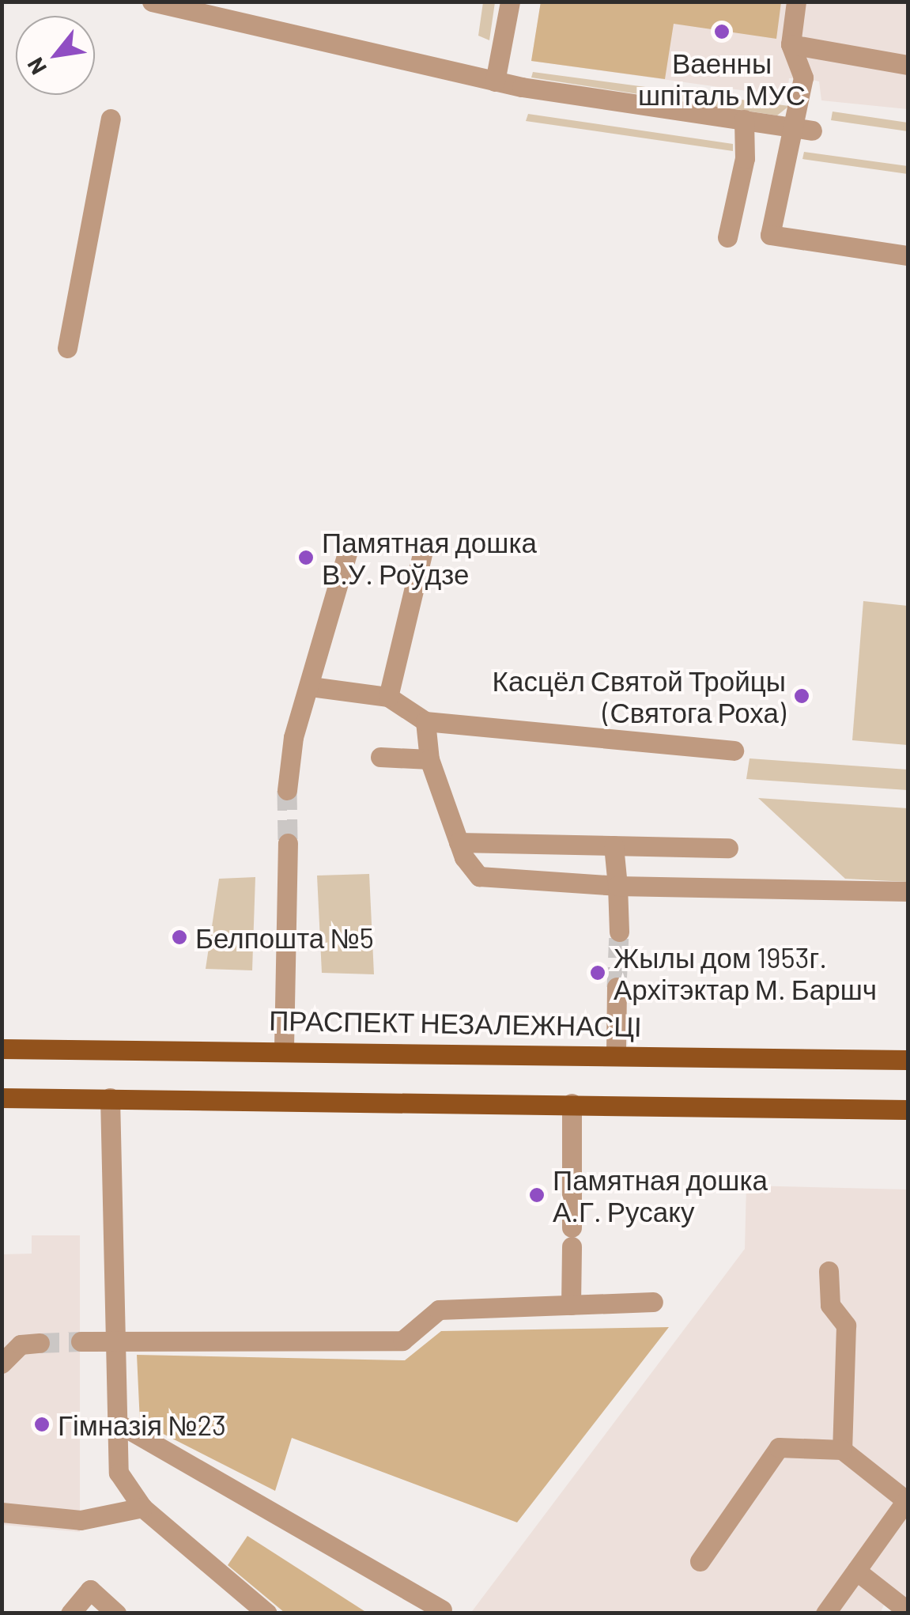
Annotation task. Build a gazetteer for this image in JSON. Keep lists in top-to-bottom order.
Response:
{
  "streets": {
    "main road": ["ПРАСПЕКТ НЕЗАЛЕЖНАСЦІ"]
  },
  "places": [
    "Ваенны шпіталь МУС",
    "Памятная дошка В.У. Роўдзе",
    "Касцёл Святой Тройцы (Святога Роха)",
    "Белпошта №5",
    "Жылы дом 1953г. Архітэктар М. Баршч",
    "Памятная дошка А.Г. Русаку",
    "Гімназія №23"
  ],
  "north": "bottom left"
}
